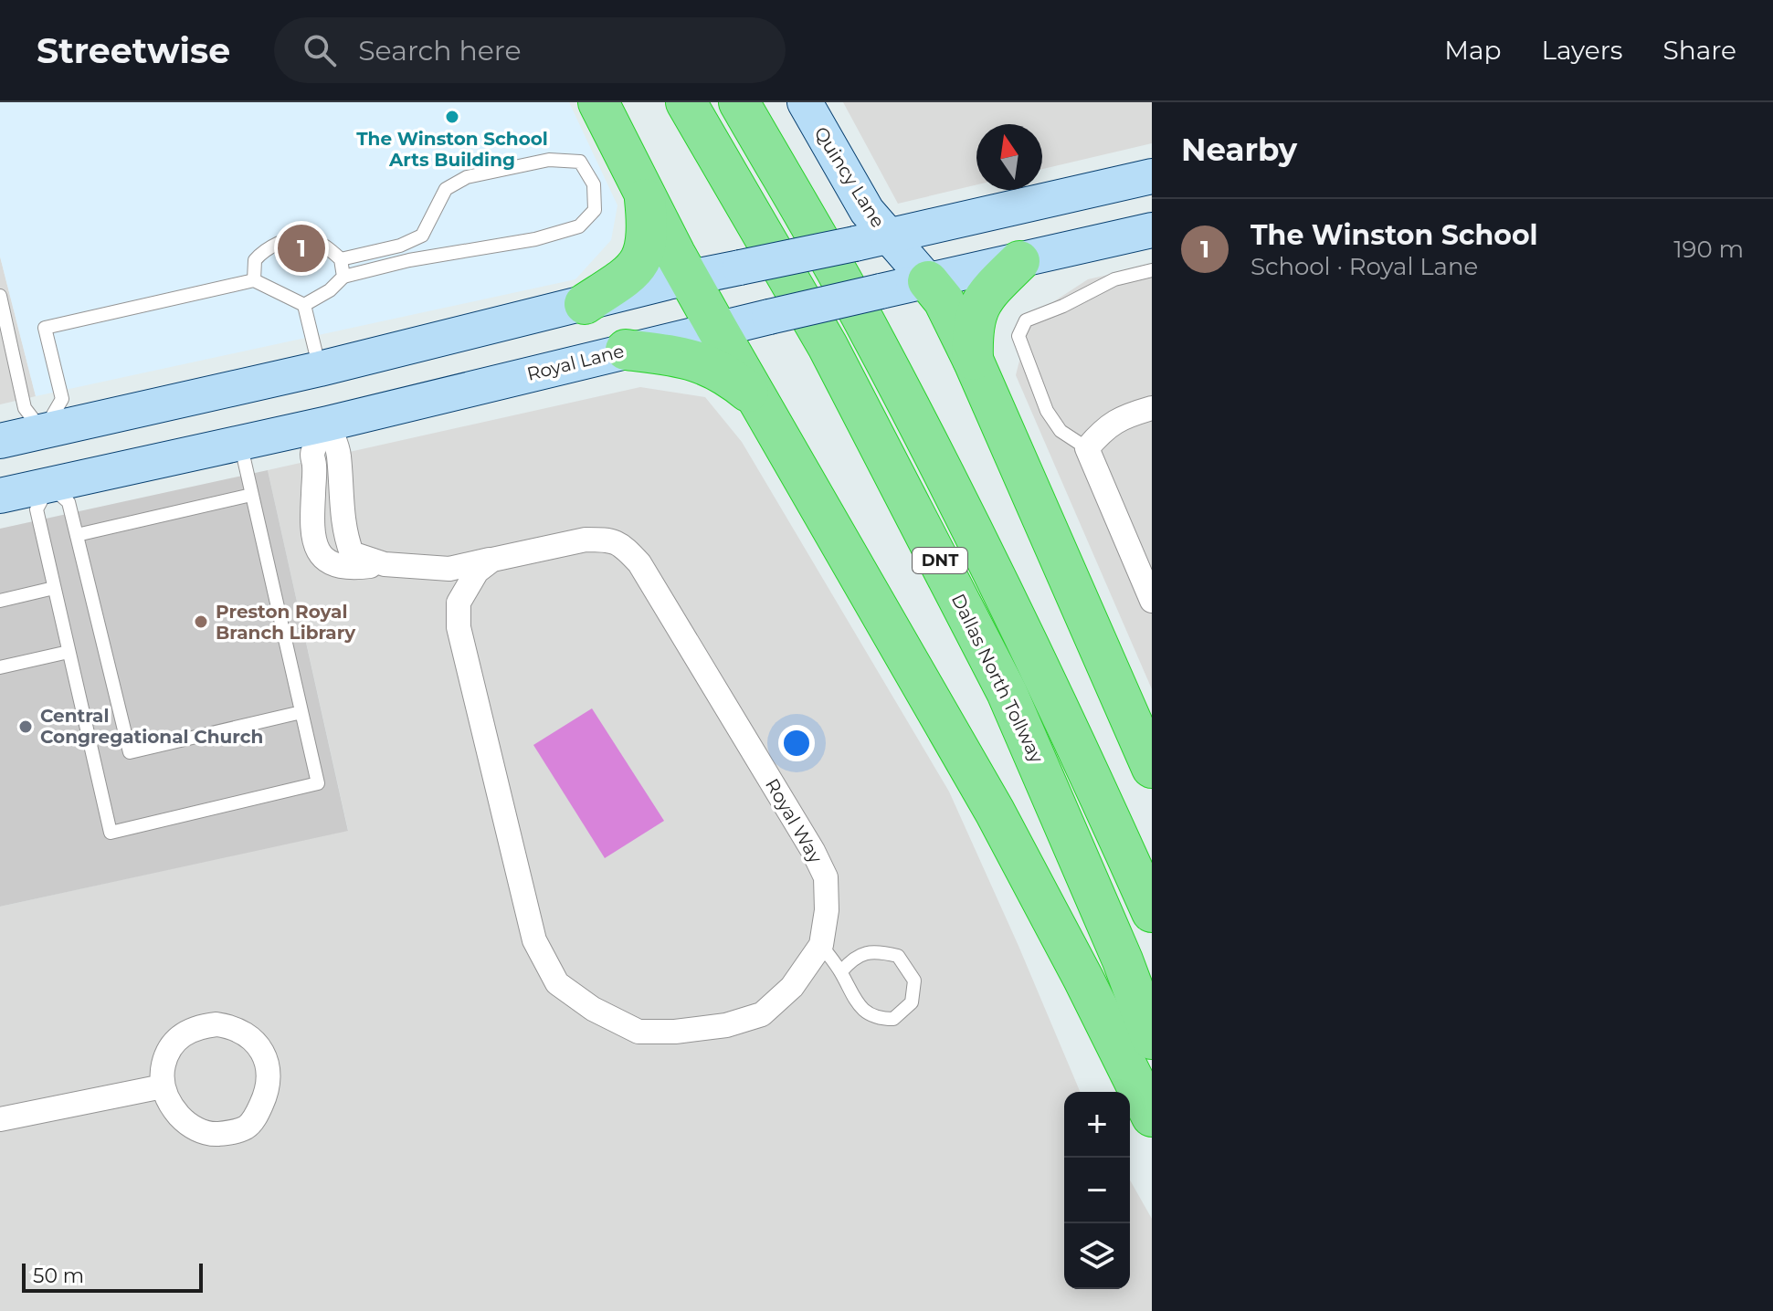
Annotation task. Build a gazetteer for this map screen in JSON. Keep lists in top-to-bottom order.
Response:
{
  "streets": {
    "highway": ["DNT", "Dallas North Tollway"],
    "main road": ["Quincy Lane", "Royal Lane"],
    "street": ["Royal Way"]
  },
  "crossings": [
    ["Quincy Lane", "Royal Lane"],
    ["Royal Lane", "Royal Way"]
  ],
  "places": ["The Winston School Arts Building", "Preston Royal Branch Library", "Central Congregational Church"],
  "scale_bar": "50 m",
  "north": "top",
  "page": {
    "header": "Streetwise",
    "search": "Search here",
    "nav": ["Map", "Layers", "Share"],
    "heading": "Nearby",
    "list": [
      {
        "mark": "1",
        "name": "The Winston School",
        "note": "School · Royal Lane",
        "value": "190 m"
      }
    ],
    "pins": "1",
    "map_buttons": ["+", "−"],
    "scale": "50 m"
  }
}
